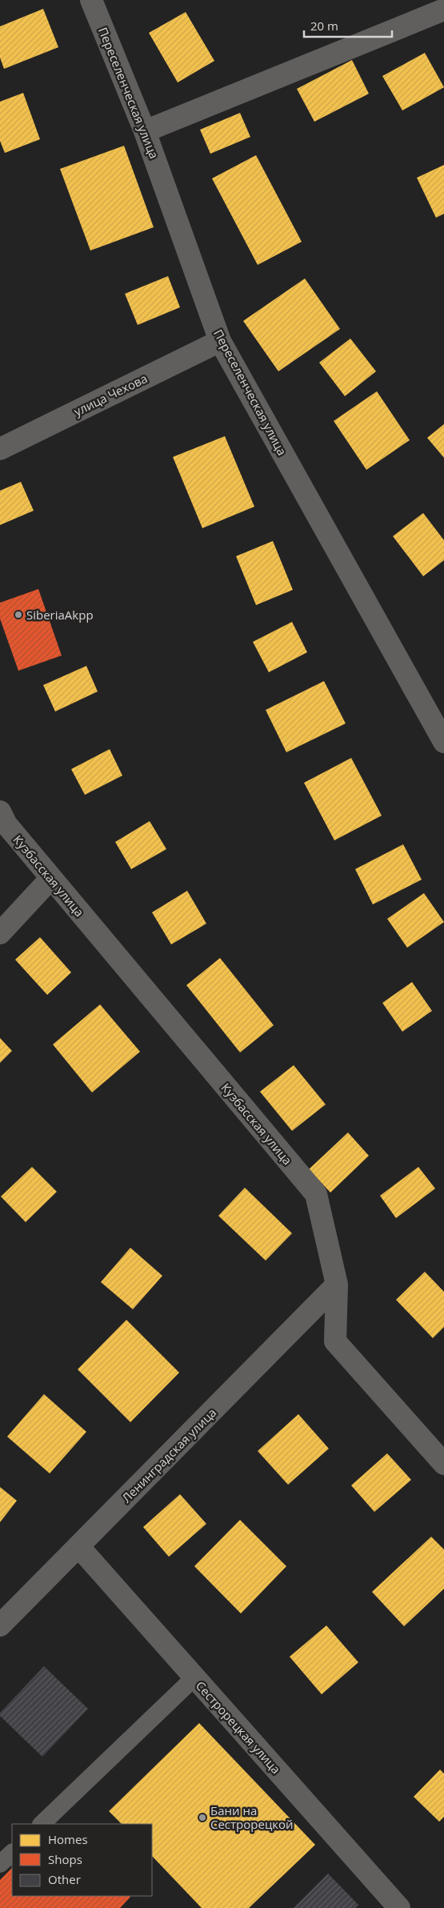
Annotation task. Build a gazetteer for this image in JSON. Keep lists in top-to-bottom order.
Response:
{
  "streets": {
    "street": [
      "Переселенческая улица",
      "улица Чехова",
      "Кузбасская улица",
      "Ленинградская улица",
      "Сестрорецкая улица"
    ]
  },
  "crossings": [
    ["Переселенческая улица", "улица Чехова"],
    ["Кузбасская улица", "Ленинградская улица"],
    ["Ленинградская улица", "Сестрорецкая улица"]
  ],
  "places": ["SiberiaAkpp", "Бани на Сестрорецкой"],
  "legend": ["Homes", "Shops", "Other"],
  "scale_bar": "20 m"
}
